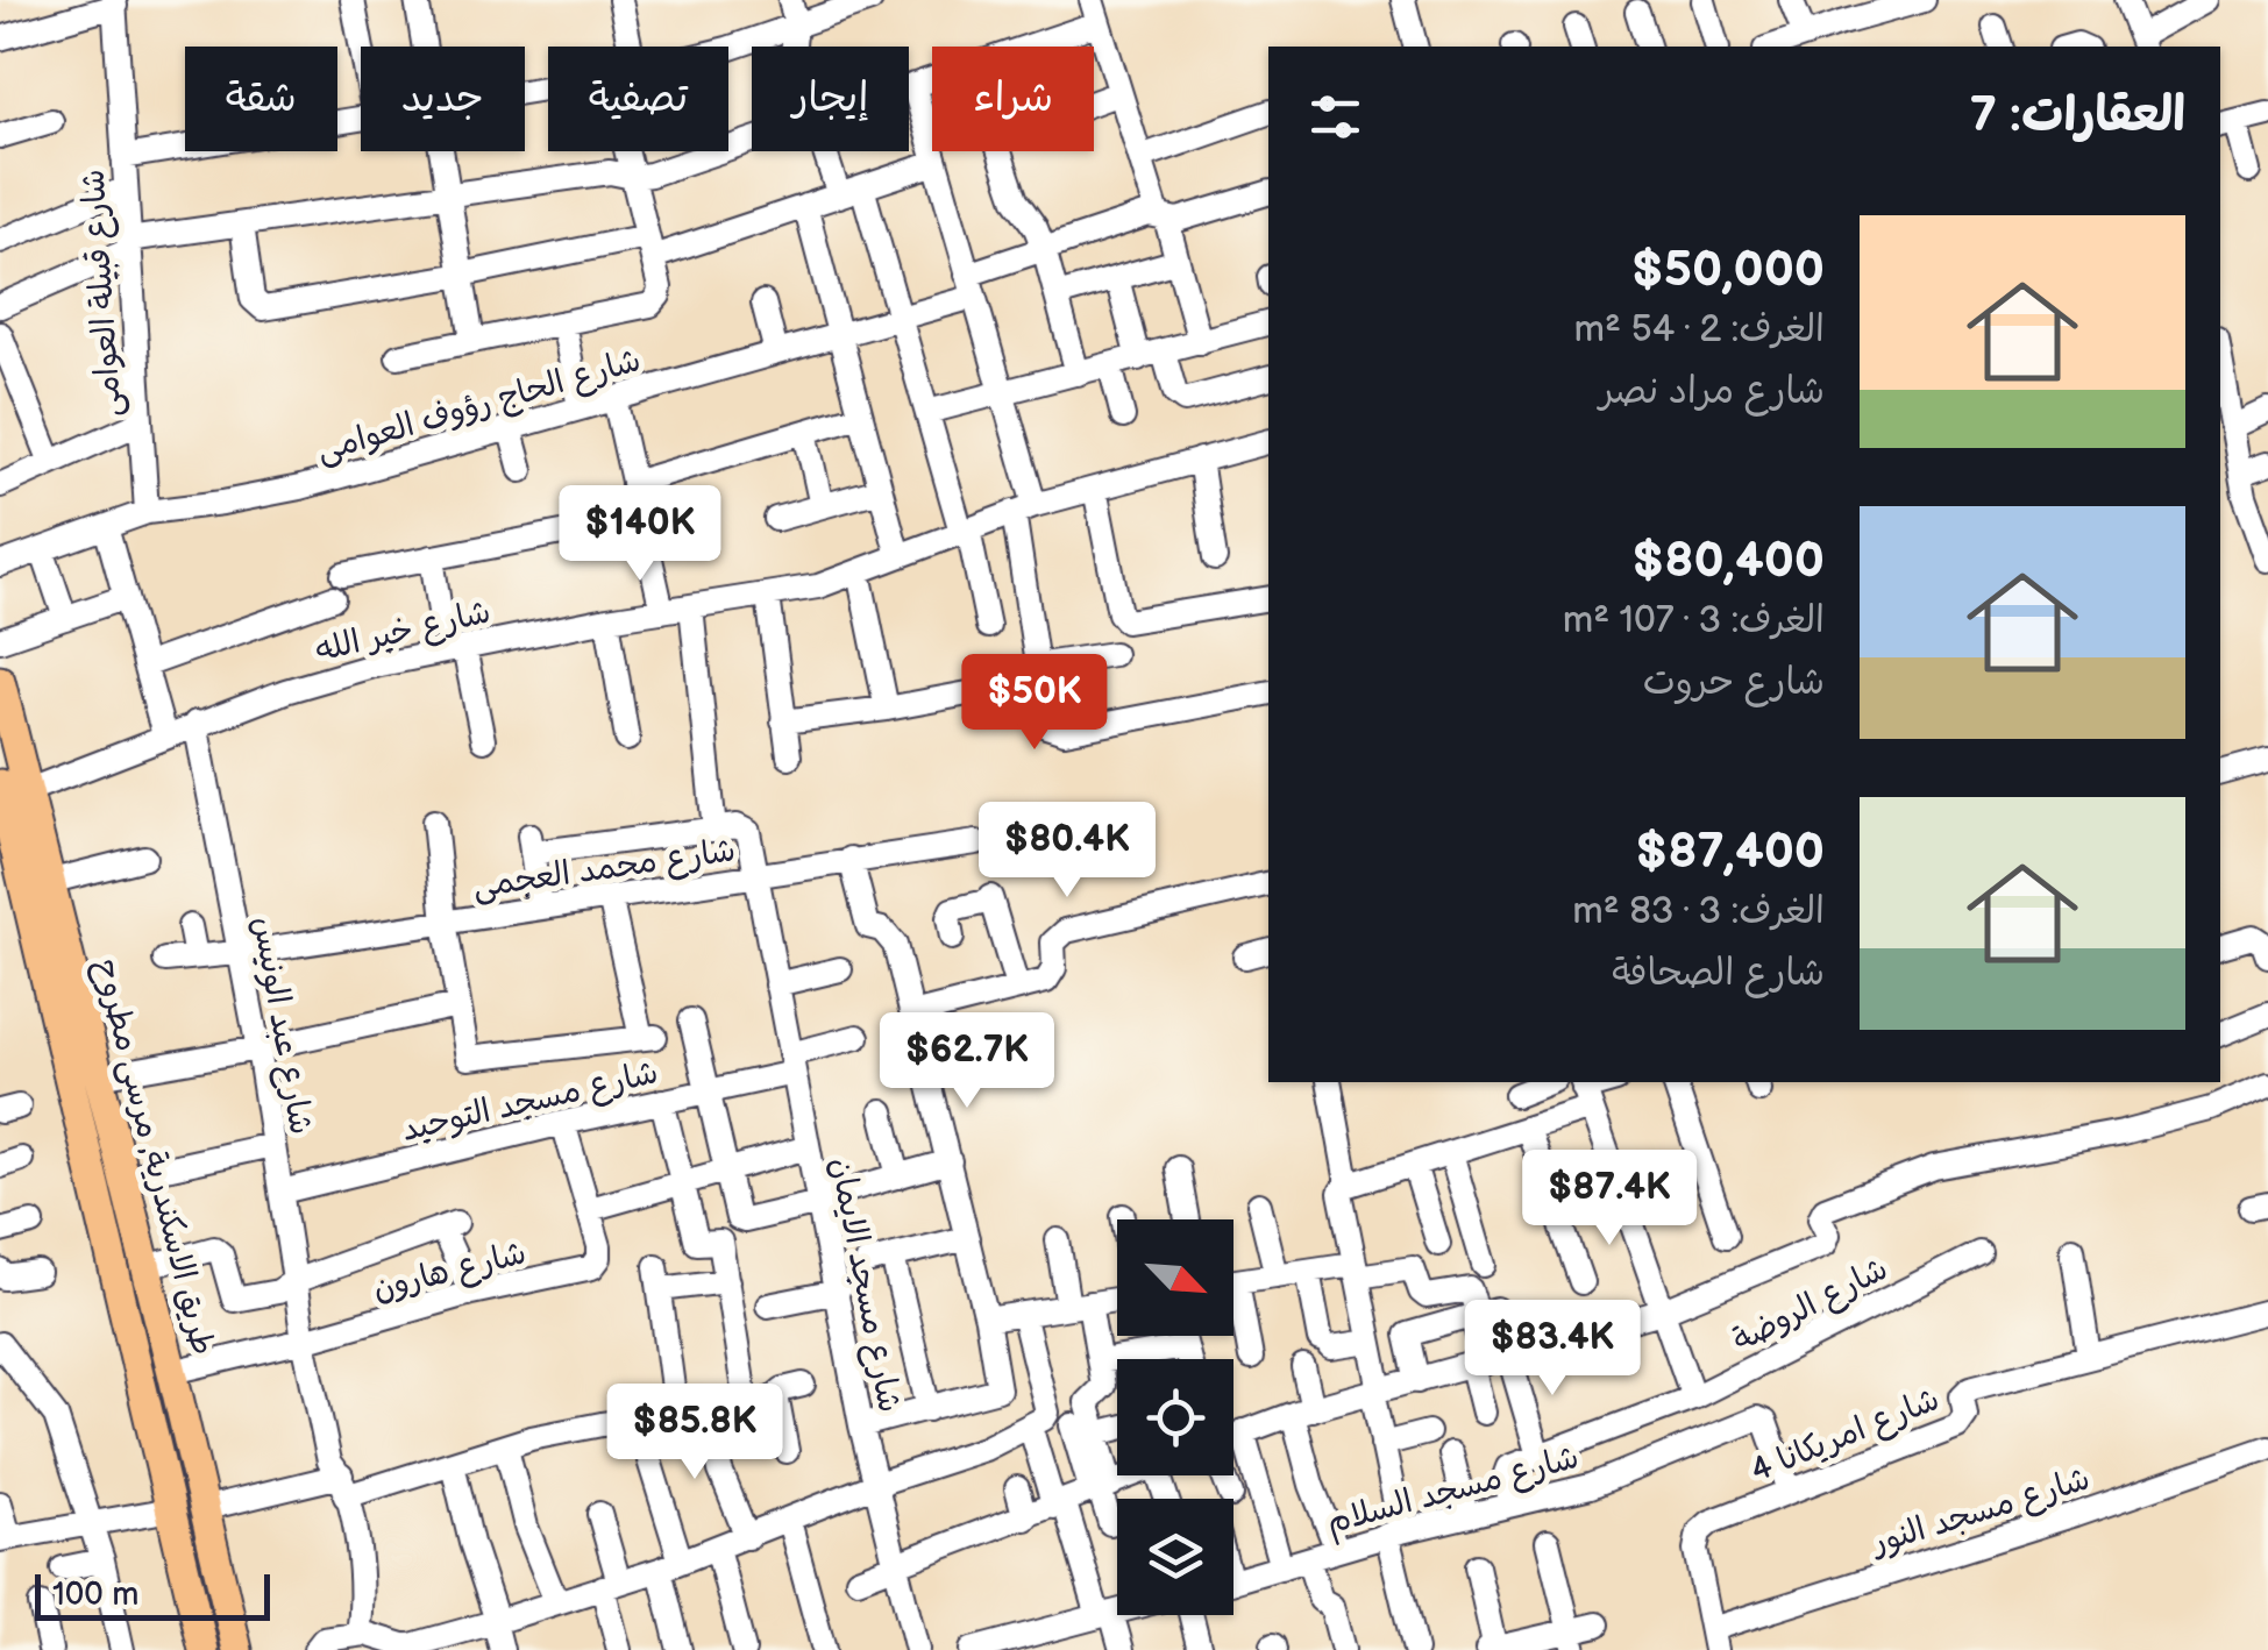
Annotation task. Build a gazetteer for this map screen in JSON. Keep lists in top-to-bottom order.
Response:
{
  "streets": {
    "main road": ["طريق الاسكندرية, مرسى مطروح"],
    "street": [
      "شارع قبيلة العوامى",
      "شارع الحاج رؤوف العوامى",
      "شارع خير الله",
      "شارع محمد العجمى",
      "شارع عبد الونيس",
      "شارع مسجد التوحيد",
      "شارع هارون",
      "شارع مسجد الايمان",
      "شارع الروضة",
      "شارع امريكانا 4",
      "شارع مسجد السلام",
      "شارع مسجد النور"
    ]
  },
  "crossings": [
    ["شارع قبيلة العوامى", "شارع الحاج رؤوف العوامى"],
    ["شارع خير الله", "شارع عبد الونيس"],
    ["شارع خير الله", "طريق الاسكندرية, مرسى مطروح"],
    ["شارع محمد العجمى", "شارع عبد الونيس"],
    ["شارع محمد العجمى", "شارع مسجد الايمان"],
    ["شارع عبد الونيس", "شارع مسجد التوحيد"],
    ["شارع عبد الونيس", "شارع هارون"],
    ["شارع مسجد التوحيد", "شارع هارون"],
    ["شارع مسجد التوحيد", "شارع مسجد الايمان"],
    ["طريق الاسكندرية, مرسى مطروح", "شارع هارون"],
    ["شارع الروضة", "شارع مسجد السلام"],
    ["شارع امريكانا 4", "شارع مسجد السلام"],
    ["شارع امريكانا 4", "شارع مسجد النور"]
  ],
  "scale_bar": "100 m",
  "north": "bottom right",
  "page": {
    "chip": [
      "شراء",
      "إيجار",
      "تصفية",
      "جديد",
      "شقة"
    ],
    "heading": "العقارات: 7",
    "list": [
      {
        "name": "$50,000",
        "note": "الغرف: 2 · 54 m² · شارع مراد نصر"
      },
      {
        "name": "$80,400",
        "note": "الغرف: 3 · 107 m² · شارع حروت"
      },
      {
        "name": "$87,400",
        "note": "الغرف: 3 · 83 m² · شارع الصحافة"
      }
    ],
    "price": [
      "$140K",
      "$50K",
      "$80.4K",
      "$62.7K",
      "$87.4K",
      "$83.4K",
      "$85.8K"
    ],
    "scale": "100 m"
  }
}
